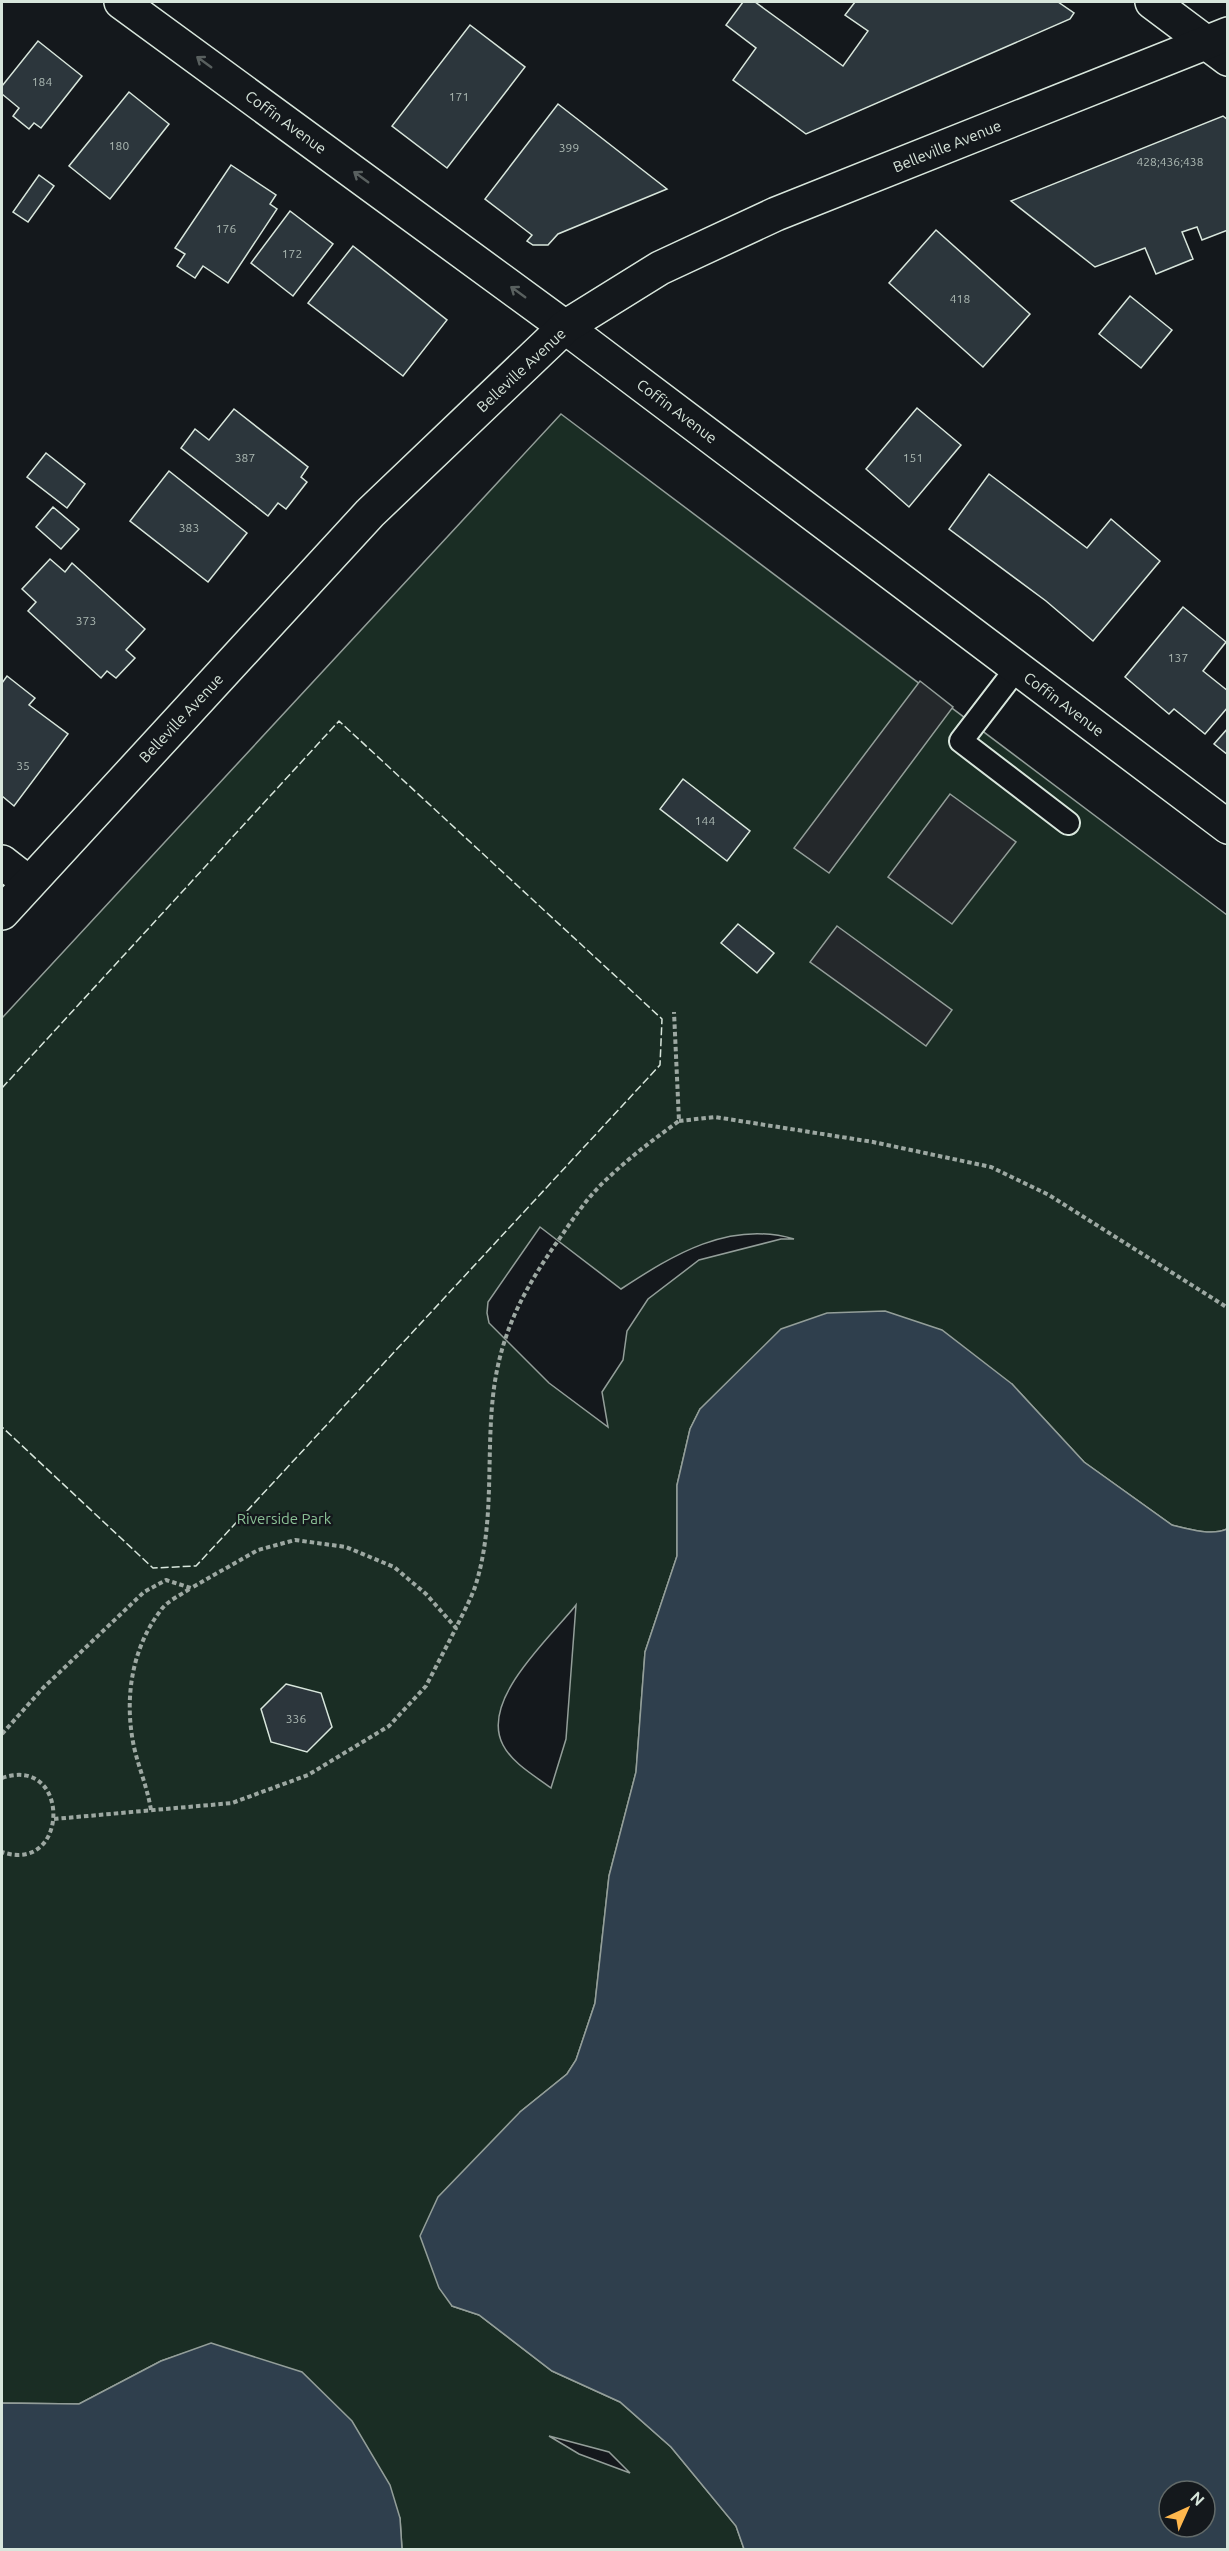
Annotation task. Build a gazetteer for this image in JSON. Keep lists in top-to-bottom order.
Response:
{
  "streets": {
    "main road": ["Coffin Avenue", "Belleville Avenue"]
  },
  "crossings": [
    ["Coffin Avenue", "Belleville Avenue"]
  ],
  "one_way": ["Coffin Avenue"],
  "parks": ["Riverside Park"],
  "house_numbers": [
    "184",
    "171",
    "180",
    "399",
    "428;436;438",
    "176",
    "172",
    "418",
    "387",
    "151",
    "383",
    "373",
    "137",
    "35",
    "144",
    "336"
  ],
  "north": "top right"
}
